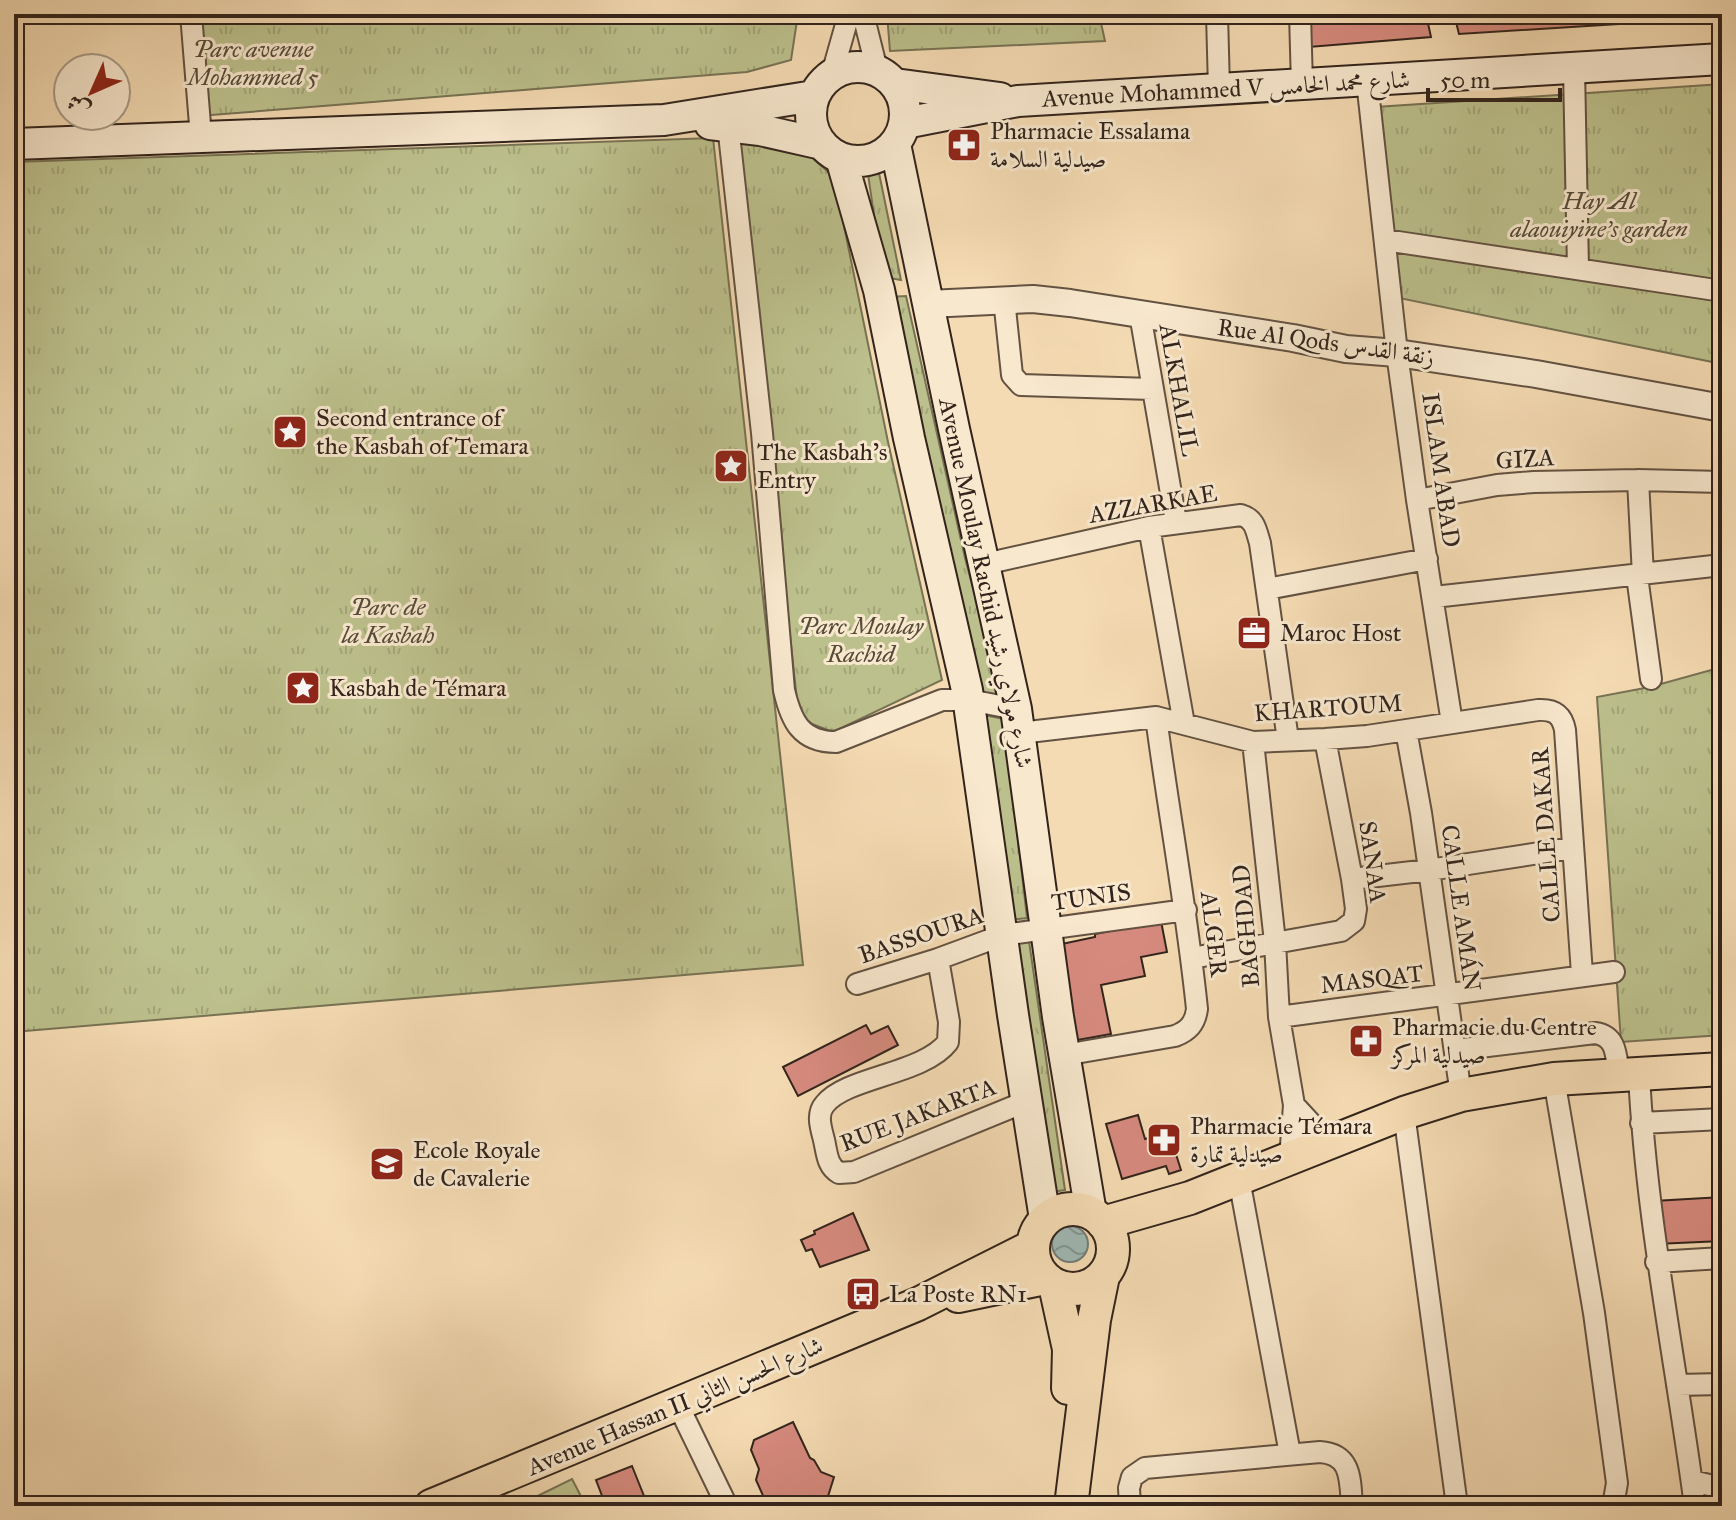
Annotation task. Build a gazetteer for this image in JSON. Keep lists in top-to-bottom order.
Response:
{
  "streets": {
    "main road": ["Avenue Mohammed V شارع محمد الخامس", "Avenue Moulay Rachid شارع مولاي رشيد", "Avenue Hassan II شارع الحسن الثاني"],
    "street": [
      "Rue Al Qods زنقة القدس",
      "ALKHALIL",
      "GIZA",
      "ISLAM ABAD",
      "AZZARKAE",
      "KHARTOUM",
      "CALLE DAKAR",
      "SANAA",
      "TUNIS",
      "CALLE AMÁN",
      "BAGHDAD",
      "ALGER",
      "BASSOURA",
      "MASQAT",
      "RUE JAKARTA"
    ]
  },
  "crossings": [
    ["Avenue Mohammed V شارع محمد الخامس", "ISLAM ABAD"],
    ["Rue Al Qods زنقة القدس", "ALKHALIL"],
    ["Rue Al Qods زنقة القدس", "ISLAM ABAD"],
    ["Rue Al Qods زنقة القدس", "Avenue Moulay Rachid شارع مولاي رشيد"],
    ["ALKHALIL", "AZZARKAE"],
    ["GIZA", "ISLAM ABAD"],
    ["ISLAM ABAD", "KHARTOUM"],
    ["AZZARKAE", "Avenue Moulay Rachid شارع مولاي رشيد"],
    ["AZZARKAE", "KHARTOUM"],
    ["Avenue Moulay Rachid شارع مولاي رشيد", "KHARTOUM"],
    ["Avenue Moulay Rachid شارع مولاي رشيد", "TUNIS"],
    ["Avenue Moulay Rachid شارع مولاي رشيد", "ALGER"],
    ["Avenue Moulay Rachid شارع مولاي رشيد", "BASSOURA"],
    ["Avenue Moulay Rachid شارع مولاي رشيد", "RUE JAKARTA"],
    ["Avenue Moulay Rachid شارع مولاي رشيد", "Avenue Hassan II شارع الحسن الثاني"],
    ["KHARTOUM", "CALLE DAKAR"],
    ["KHARTOUM", "SANAA"],
    ["KHARTOUM", "CALLE AMÁN"],
    ["KHARTOUM", "BAGHDAD"],
    ["KHARTOUM", "ALGER"],
    ["CALLE DAKAR", "MASQAT"],
    ["SANAA", "BAGHDAD"],
    ["SANAA", "ALGER"],
    ["TUNIS", "ALGER"],
    ["TUNIS", "BASSOURA"],
    ["CALLE AMÁN", "MASQAT"],
    ["BAGHDAD", "MASQAT"],
    ["BASSOURA", "RUE JAKARTA"]
  ],
  "parks": [
    "Parc avenue Mohammed 5",
    "Hay Al alaouiyine's garden",
    "Parc de la Kasbah",
    "Parc Moulay Rachid"
  ],
  "places": {
    "pharmacy": ["Pharmacie Essalama صيدلية السلامة", "Pharmacie du Centre صيدلية المركز", "Pharmacie Témara صيدلية تمارة"],
    "place": ["Second entrance of the Kasbah of Temara", "The Kasbah's Entry", "Kasbah de Témara"],
    "office": ["Maroc Host"],
    "school or university": ["Ecole Royale de Cavalerie"],
    "bus stop": ["La Poste RN1"]
  },
  "scale_bar": "50 m",
  "north": "bottom left"
}
